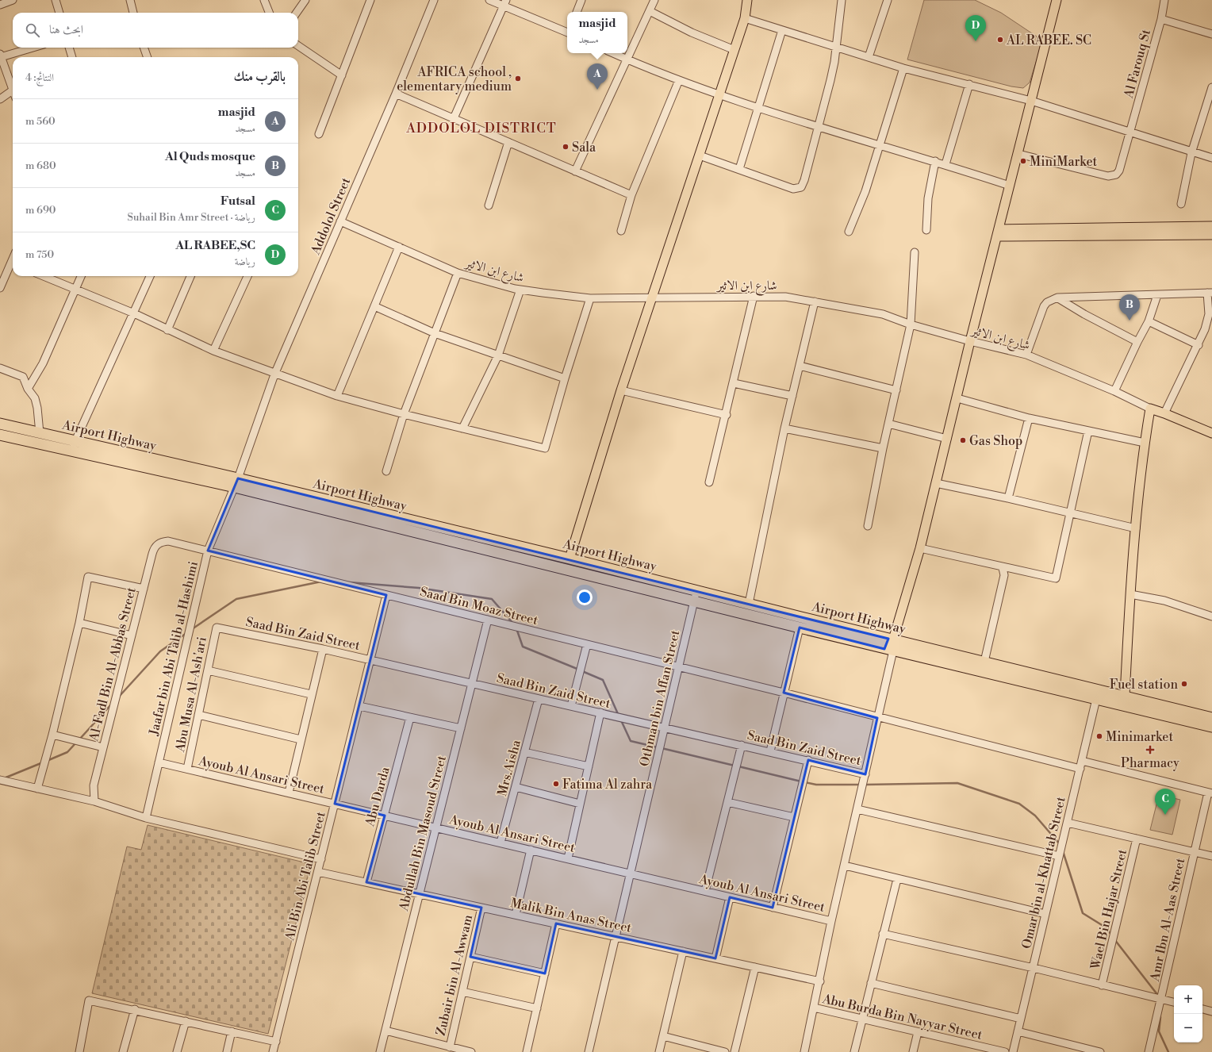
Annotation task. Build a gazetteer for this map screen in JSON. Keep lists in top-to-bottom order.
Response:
{
  "streets": {
    "highway": ["Airport Highway"],
    "street": [
      "Al Farouq St",
      "Addolol Street",
      "شارع ابن الاثير",
      "Saad Bin Moaz Street",
      "Saad Bin Zaid Street",
      "Jaafar bin Abi Talib al-Hashimi",
      "Al-Fadl Bin Al-Abbas Street",
      "Abu Musa Al-Ash'ari",
      "Othman bin Affan Street",
      "Mrs.Aisha",
      "Ayoub Al Ansari Street",
      "Abu Darda",
      "Abdullah Bin Masoud Street",
      "Omar bin al-Khattab Street",
      "Ali Bin Abi Talib Street",
      "Wael Bin Hajar Street",
      "Malik Bin Anas Street",
      "Amr Ibn Al-Aas Street",
      "Zubair bin Al-Awwam",
      "Abu Burda Bin Nayyar Street"
    ]
  },
  "crossings": [
    ["Addolol Street", "شارع ابن الاثير"],
    ["Addolol Street", "Airport Highway"],
    ["Addolol Street", "Jaafar bin Abi Talib al-Hashimi"],
    ["Airport Highway", "Jaafar bin Abi Talib al-Hashimi"],
    ["Airport Highway", "Othman bin Affan Street"],
    ["Airport Highway", "Omar bin al-Khattab Street"],
    ["Saad Bin Moaz Street", "Jaafar bin Abi Talib al-Hashimi"],
    ["Saad Bin Moaz Street", "Al-Fadl Bin Al-Abbas Street"],
    ["Saad Bin Moaz Street", "Othman bin Affan Street"],
    ["Saad Bin Moaz Street", "Abdullah Bin Masoud Street"],
    ["Saad Bin Moaz Street", "Omar bin al-Khattab Street"],
    ["Saad Bin Moaz Street", "Ali Bin Abi Talib Street"],
    ["Saad Bin Zaid Street", "Abu Musa Al-Ash'ari"],
    ["Saad Bin Zaid Street", "Othman bin Affan Street"],
    ["Saad Bin Zaid Street", "Mrs.Aisha"],
    ["Saad Bin Zaid Street", "Abdullah Bin Masoud Street"],
    ["Saad Bin Zaid Street", "Ali Bin Abi Talib Street"],
    ["Jaafar bin Abi Talib al-Hashimi", "Ayoub Al Ansari Street"],
    ["Abu Musa Al-Ash'ari", "Ayoub Al Ansari Street"],
    ["Othman bin Affan Street", "Ayoub Al Ansari Street"],
    ["Othman bin Affan Street", "Malik Bin Anas Street"],
    ["Mrs.Aisha", "Ayoub Al Ansari Street"],
    ["Ayoub Al Ansari Street", "Abu Darda"],
    ["Ayoub Al Ansari Street", "Abdullah Bin Masoud Street"],
    ["Ayoub Al Ansari Street", "Ali Bin Abi Talib Street"],
    ["Abu Darda", "Malik Bin Anas Street"],
    ["Abdullah Bin Masoud Street", "Malik Bin Anas Street"],
    ["Ali Bin Abi Talib Street", "Malik Bin Anas Street"],
    ["Malik Bin Anas Street", "Zubair bin Al-Awwam"]
  ],
  "districts": ["ADDOLOL DISTRICT"],
  "places": {
    "other": [
      "AL RABEE. SC",
      "AFRICA school , elementary medium",
      "Sala",
      "MiniMarket",
      "Gas Shop",
      "Fuel station",
      "Minimarket",
      "Fatima Al zahra"
    ],
    "health": ["Pharmacy"]
  },
  "page": {
    "popup": ["masjid", "مسجد"],
    "search": "ابحث هنا",
    "pins": [
      "D",
      "A",
      "B",
      "C"
    ],
    "heading": ["بالقرب منك", "النتائج: 4"],
    "list": [
      {
        "mark": "A",
        "name": "masjid",
        "note": "مسجد",
        "value": "560 m"
      },
      {
        "mark": "B",
        "name": "Al Quds mosque",
        "note": "مسجد",
        "value": "680 m"
      },
      {
        "mark": "C",
        "name": "Futsal",
        "note": "رياضة · Suhail Bin Amr Street",
        "value": "690 m"
      },
      {
        "mark": "D",
        "name": "AL RABEE,SC",
        "note": "رياضة",
        "value": "750 m"
      }
    ],
    "map_buttons": ["+", "−"]
  }
}
